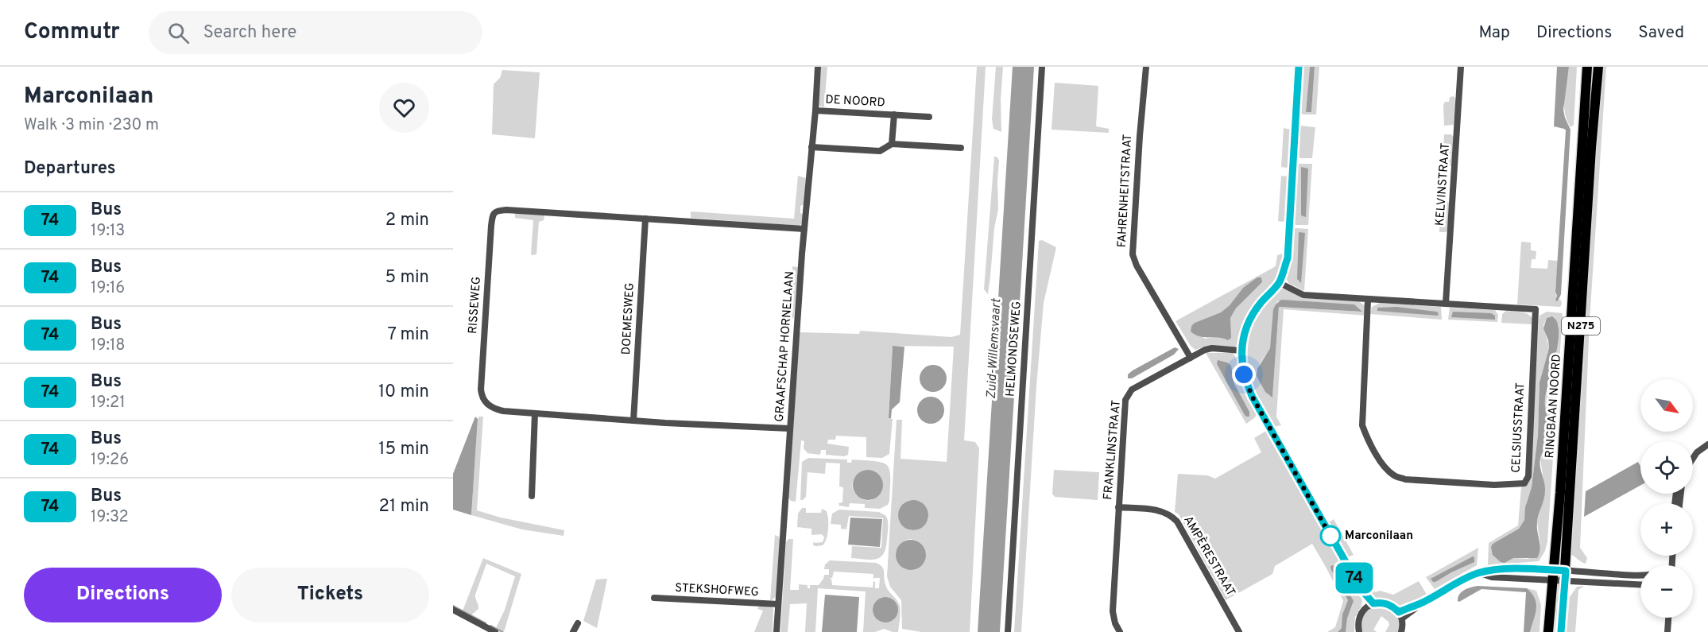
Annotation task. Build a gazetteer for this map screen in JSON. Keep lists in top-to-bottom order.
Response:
{
  "streets": {
    "main road": ["N275", "RINGBAAN NOORD"],
    "street": [
      "DE NOORD",
      "KELVINSTRAAT",
      "FAHRENHEITSTRAAT",
      "RISSEWEG",
      "DOEMESWEG",
      "GRAAFSCHAP HORNELAAN",
      "HELMONDSEWEG",
      "CELSIUSSTRAAT",
      "FRANKLINSTRAAT",
      "AMPÈRESTRAAT",
      "STEKSHOFWEG"
    ]
  },
  "crossings": [
    ["DE NOORD", "GRAAFSCHAP HORNELAAN"],
    ["KELVINSTRAAT", "CELSIUSSTRAAT"],
    ["FAHRENHEITSTRAAT", "FRANKLINSTRAAT"],
    ["RISSEWEG", "DOEMESWEG"],
    ["RISSEWEG", "GRAAFSCHAP HORNELAAN"],
    ["GRAAFSCHAP HORNELAAN", "STEKSHOFWEG"],
    ["FRANKLINSTRAAT", "AMPÈRESTRAAT"]
  ],
  "water": ["Zuid-Willemsvaart"],
  "places": ["Marconilaan"],
  "lines": ["bus line 74"],
  "north": "bottom right",
  "page": {
    "header": "Commutr",
    "search": "Search here",
    "nav": ["Map", "Directions", "Saved"],
    "heading": [
      ["Marconilaan", "Walk · 3 min · 230 m"],
      "Departures"
    ],
    "on_map": "74",
    "list": [
      {
        "mark": "74",
        "name": "Bus",
        "note": "19:13",
        "value": "2 min"
      },
      {
        "mark": "74",
        "name": "Bus",
        "note": "19:16",
        "value": "5 min"
      },
      {
        "mark": "74",
        "name": "Bus",
        "note": "19:18",
        "value": "7 min"
      },
      {
        "mark": "74",
        "name": "Bus",
        "note": "19:21",
        "value": "10 min"
      },
      {
        "mark": "74",
        "name": "Bus",
        "note": "19:26",
        "value": "15 min"
      },
      {
        "mark": "74",
        "name": "Bus",
        "note": "19:32",
        "value": "21 min"
      }
    ],
    "map_buttons": ["+", "−"],
    "buttons": ["Directions", "Tickets"]
  }
}
